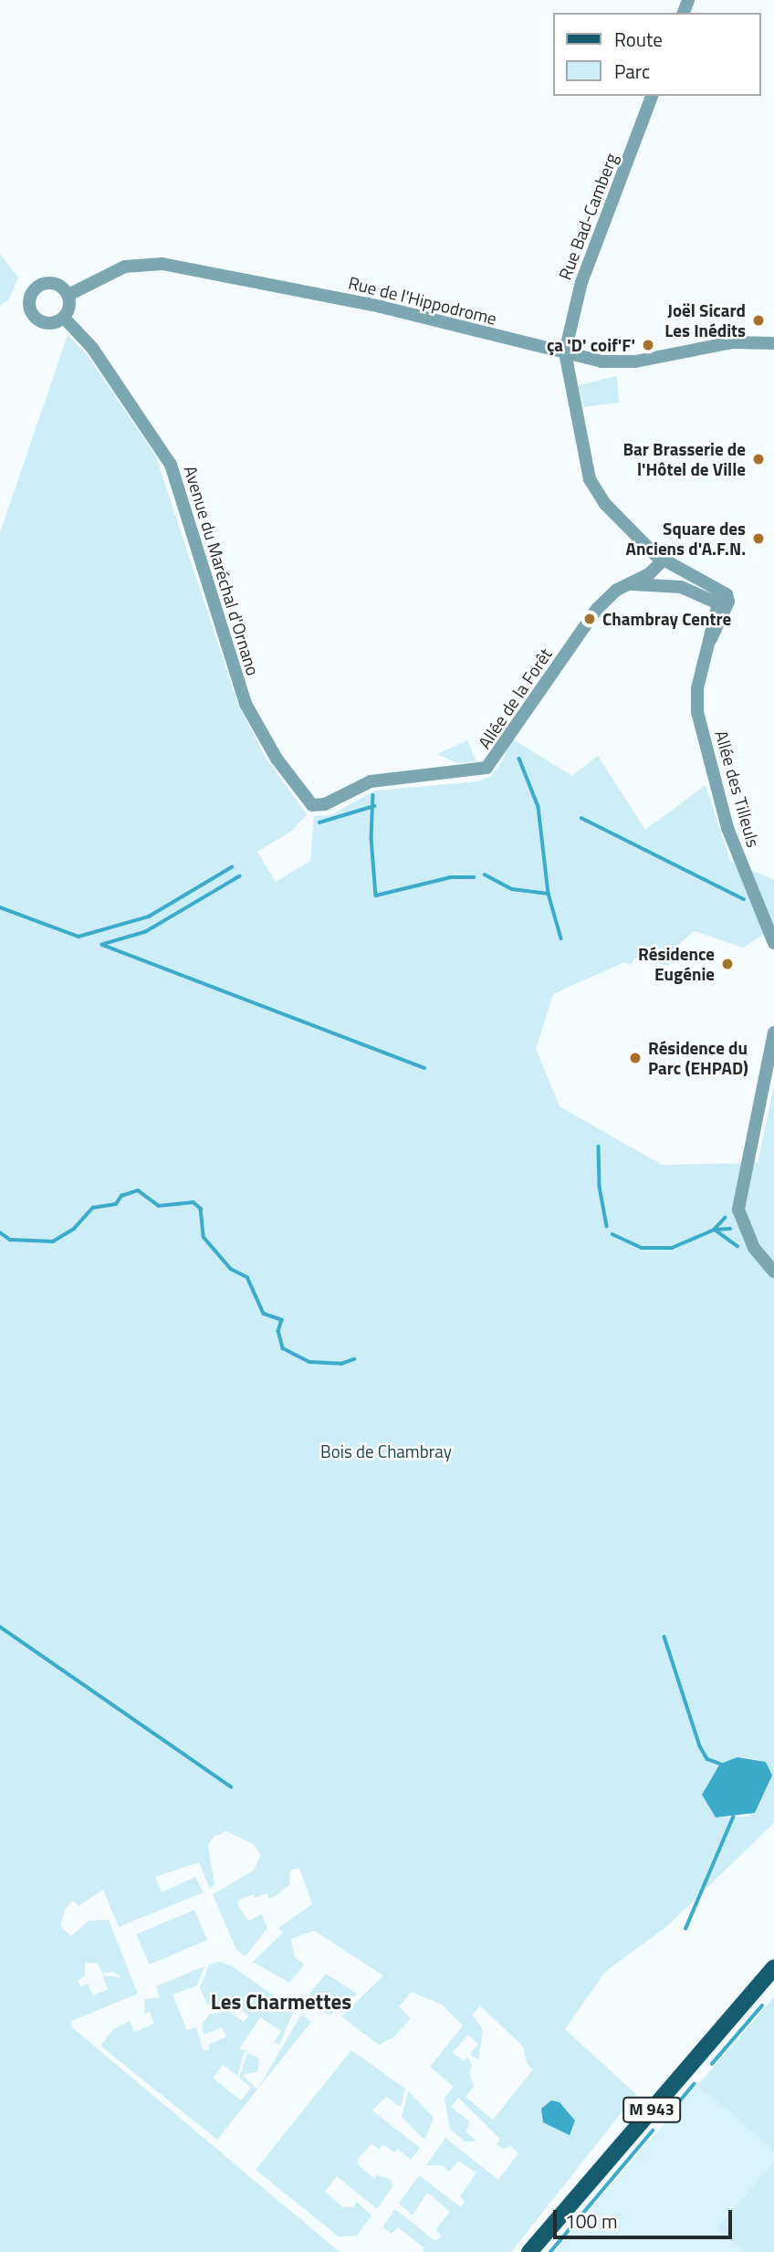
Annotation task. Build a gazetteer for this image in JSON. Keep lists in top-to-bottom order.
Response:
{
  "streets": {
    "main road": ["M 943"],
    "street": [
      "Rue Bad-Camberg",
      "Rue de l'Hippodrome",
      "Avenue du Maréchal d'Ornano",
      "Allée de la Forêt",
      "Allée des Tilleuls"
    ]
  },
  "crossings": [
    ["Rue Bad-Camberg", "Rue de l'Hippodrome"],
    ["Rue de l'Hippodrome", "Avenue du Maréchal d'Ornano"],
    ["Avenue du Maréchal d'Ornano", "Allée de la Forêt"]
  ],
  "districts": ["Les Charmettes"],
  "parks": ["Bois de Chambray"],
  "places": [
    "Joël Sicard Les Inédits",
    "ça 'D' coif'F'",
    "Bar Brasserie de l'Hôtel de Ville",
    "Square des Anciens d'A.F.N.",
    "Chambray Centre",
    "Résidence Eugénie",
    "Résidence du Parc (EHPAD)"
  ],
  "legend": ["Route", "Parc"],
  "scale_bar": "100 m"
}
